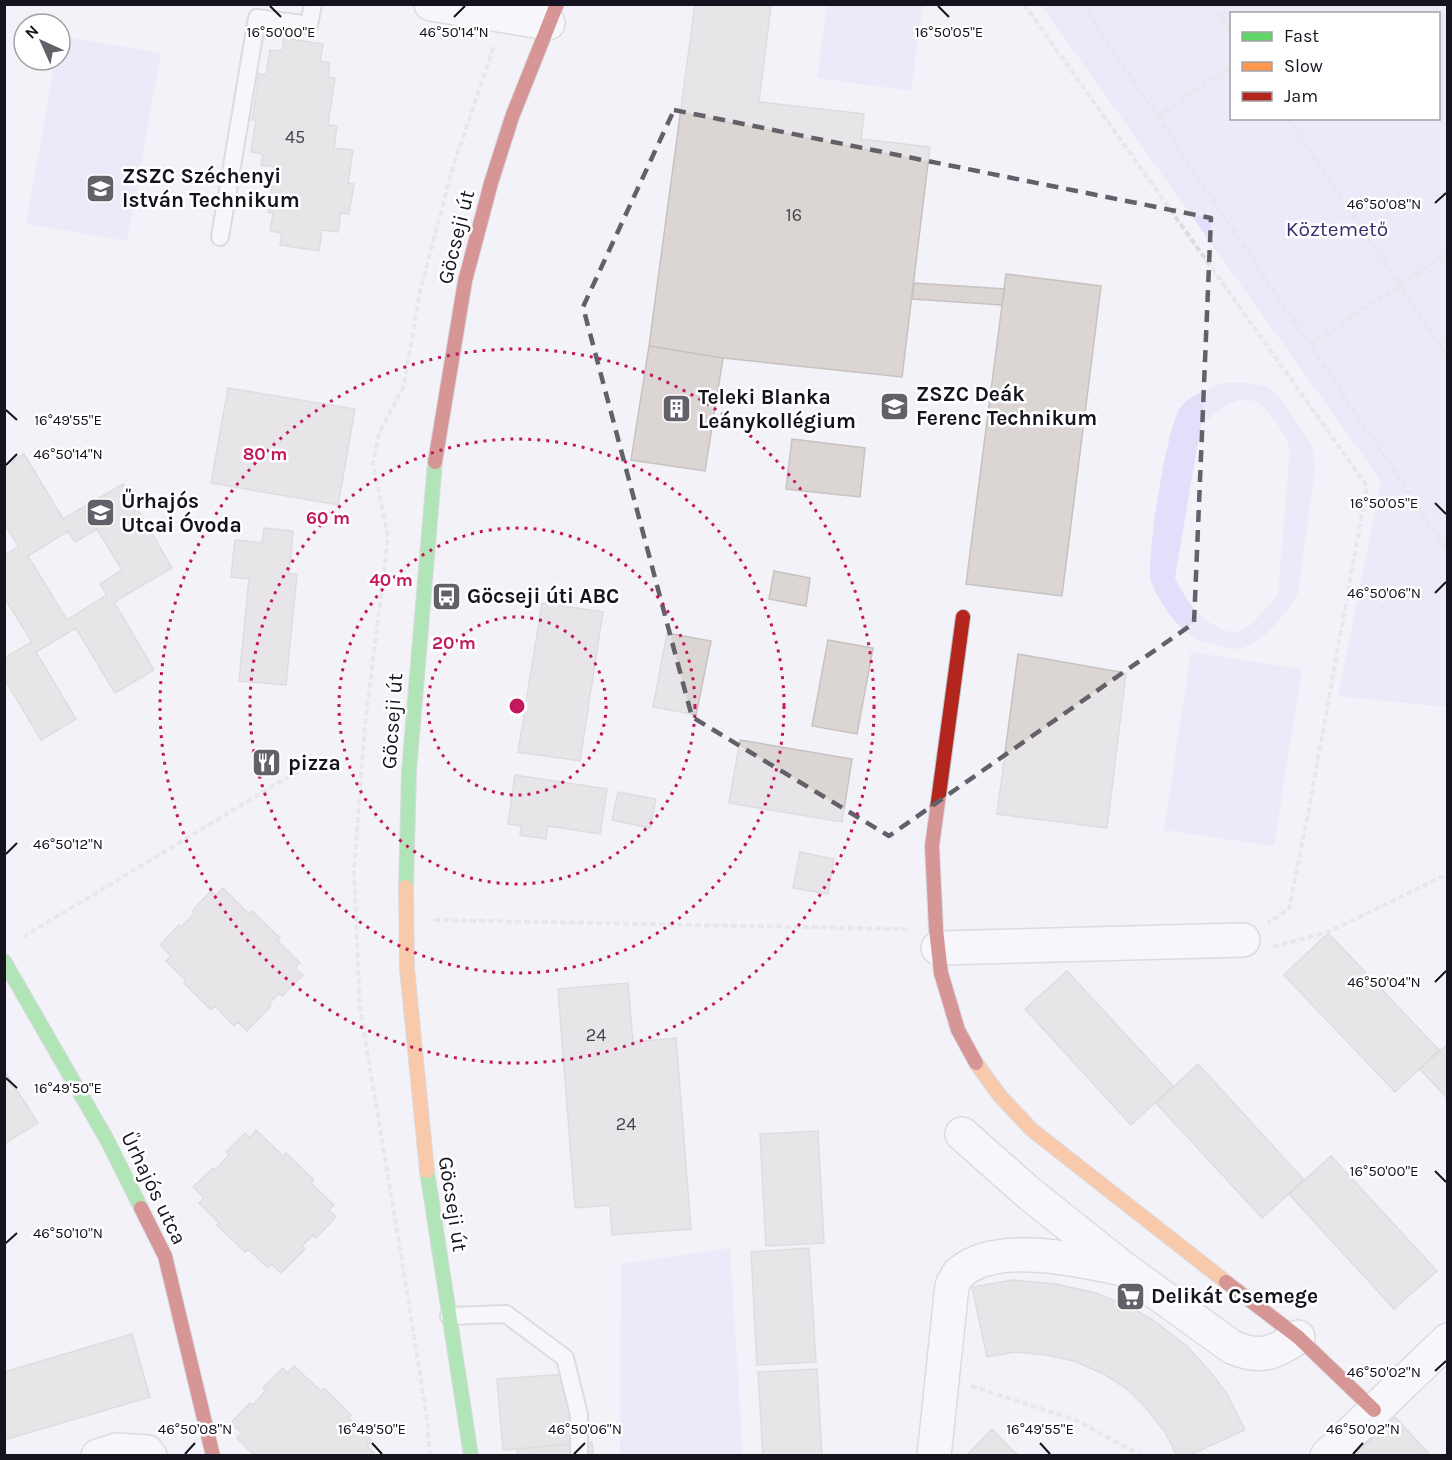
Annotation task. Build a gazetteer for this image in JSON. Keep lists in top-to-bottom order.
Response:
{
  "streets": {
    "street": ["Göcseji út", "Űrhajós utca"]
  },
  "parks": ["Köztemető"],
  "places": {
    "school or university": ["ZSZC Széchenyi István Technikum", "ZSZC Deák Ferenc Technikum", "Űrhajós Utcai Óvoda"],
    "building": ["Teleki Blanka Leánykollégium"],
    "bus stop": ["Göcseji úti ABC"],
    "restaurant": ["pizza"],
    "supermarket": ["Delikát Csemege"]
  },
  "house_numbers": [
    "45",
    "16",
    "24",
    "24"
  ],
  "legend": ["Fast", "Slow", "Jam"],
  "north": "top left",
  "coordinates": [
    "16°50'05\"E",
    "16°50'00\"E",
    "46°50'14\"N",
    "46°50'08\"N",
    "16°49'55\"E",
    "46°50'06\"N",
    "46°50'12\"N",
    "46°50'04\"N",
    "16°49'50\"E",
    "46°50'10\"N",
    "46°50'02\"N"
  ],
  "rings": [
    "80 m",
    "60 m",
    "40 m",
    "20 m"
  ]
}
